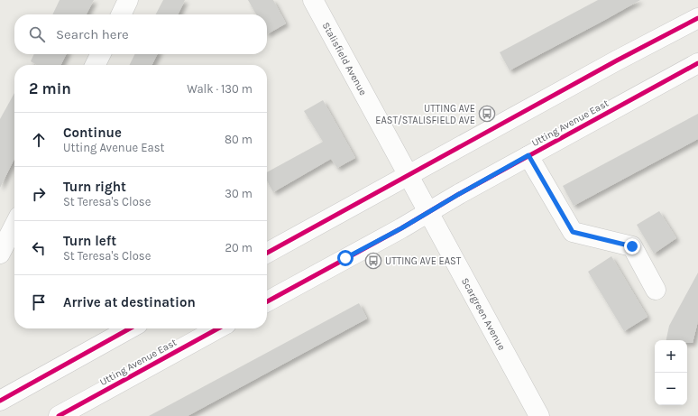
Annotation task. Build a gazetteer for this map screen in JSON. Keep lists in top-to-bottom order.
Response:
{
  "streets": {
    "street": ["Stalisfield Avenue", "Utting Avenue East", "Scargreen Avenue"]
  },
  "crossings": [
    ["Stalisfield Avenue", "Utting Avenue East"],
    ["Stalisfield Avenue", "Scargreen Avenue"],
    ["Utting Avenue East", "Scargreen Avenue"]
  ],
  "places": {
    "bus stop": ["UTTING AVE EAST/STALISFIELD AVE", "UTTING AVE EAST"]
  },
  "page": {
    "search": "Search here",
    "heading": ["2 min", "Walk · 130 m"],
    "list": [
      ["Continue", "Utting Avenue East", "80 m"],
      ["Turn right", "St Teresa's Close", "30 m"],
      ["Turn left", "St Teresa's Close", "20 m"],
      "Arrive at destination"
    ],
    "map_buttons": ["+", "−"]
  }
}
